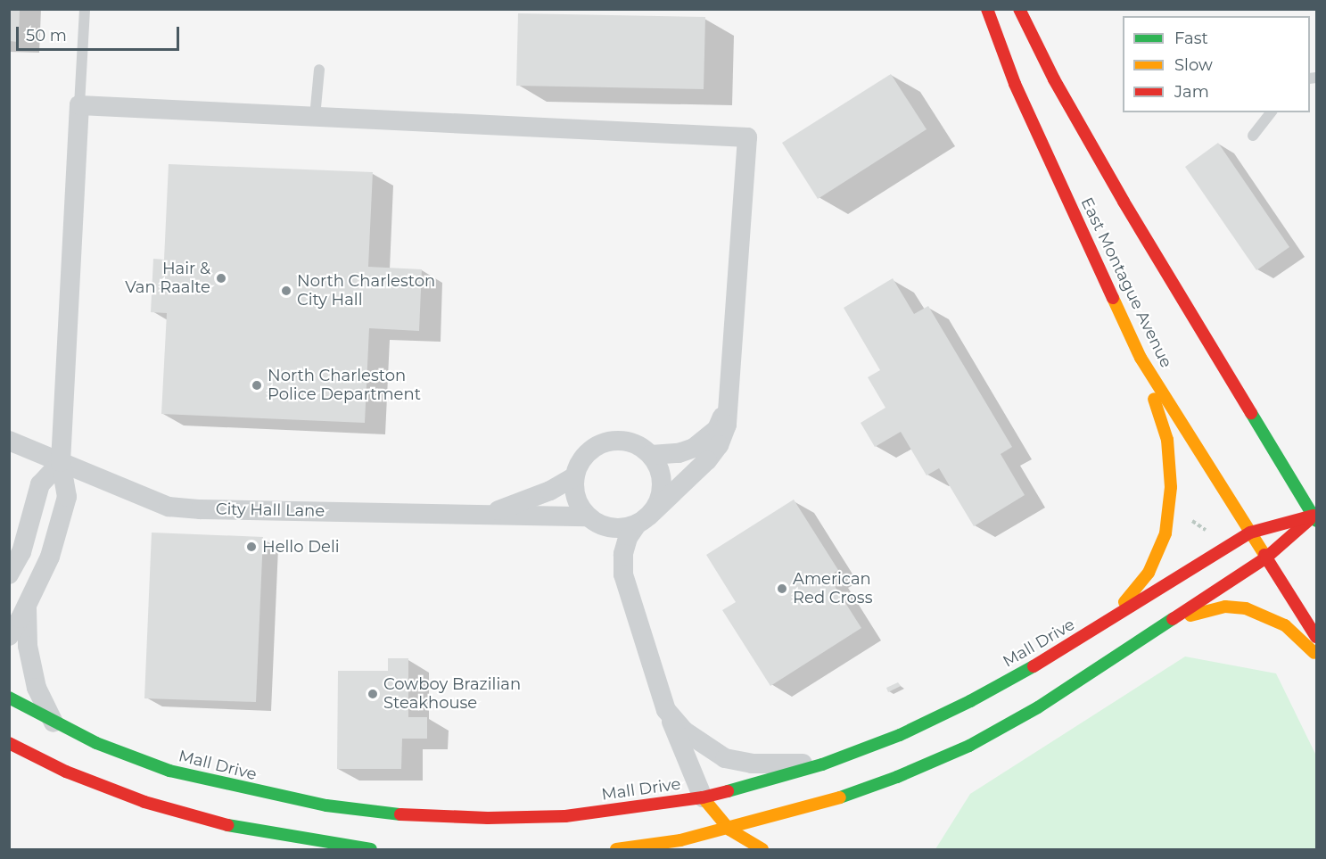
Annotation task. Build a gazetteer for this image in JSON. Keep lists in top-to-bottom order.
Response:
{
  "streets": {
    "main road": ["East Montague Avenue", "Mall Drive"],
    "street": ["City Hall Lane"]
  },
  "crossings": [
    ["East Montague Avenue", "Mall Drive"]
  ],
  "places": [
    "Hair & Van Raalte",
    "North Charleston City Hall",
    "North Charleston Police Department",
    "Hello Deli",
    "American Red Cross",
    "Cowboy Brazilian Steakhouse"
  ],
  "legend": ["Fast", "Slow", "Jam"],
  "scale_bar": "50 m"
}
